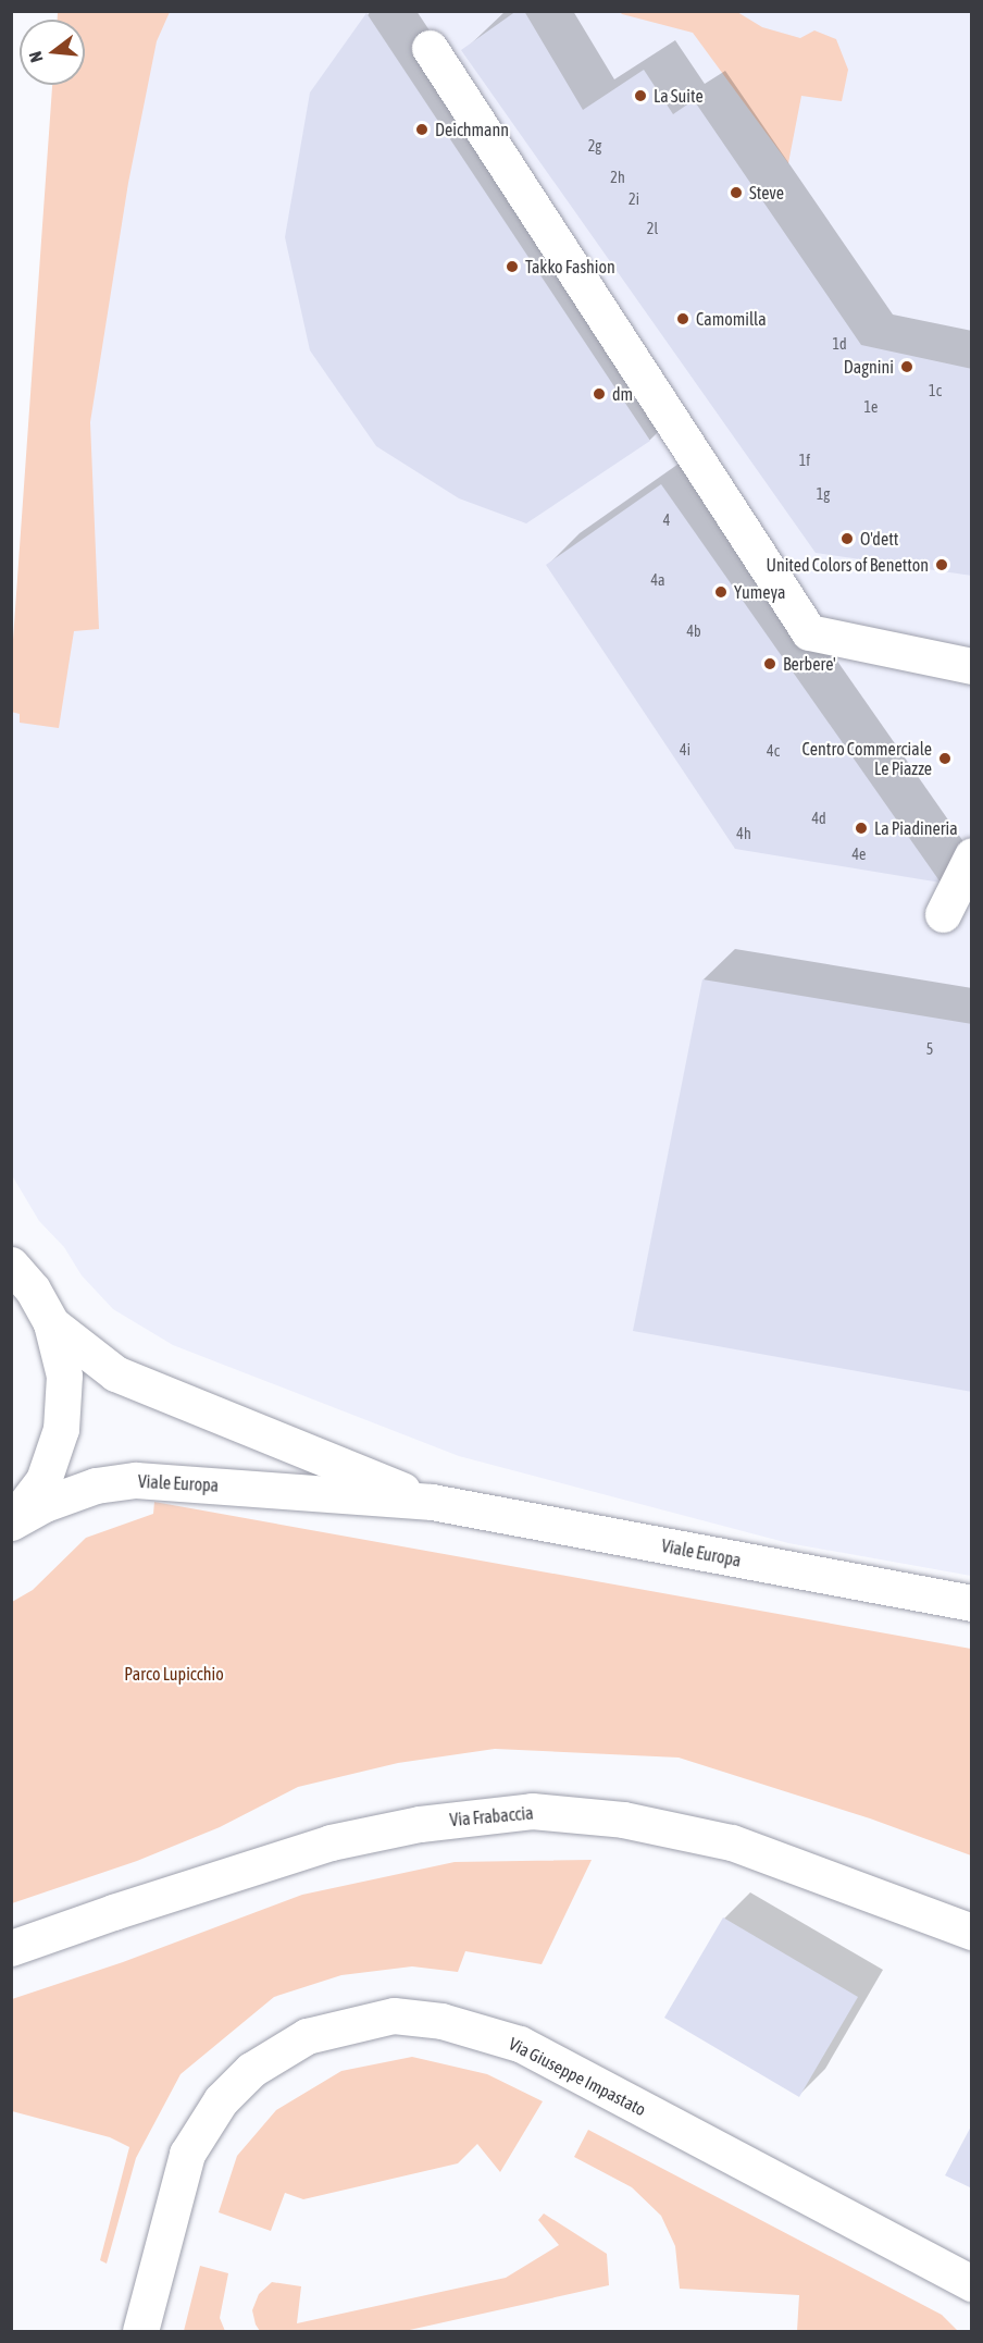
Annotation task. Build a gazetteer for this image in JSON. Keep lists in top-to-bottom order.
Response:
{
  "streets": {
    "street": ["Viale Europa", "Via Frabaccia", "Via Giuseppe Impastato"]
  },
  "parks": ["Parco Lupicchio"],
  "places": [
    "La Suite",
    "Deichmann",
    "Steve",
    "Takko Fashion",
    "Camomilla",
    "Dagnini",
    "dm",
    "O'dett",
    "United Colors of Benetton",
    "Yumeya",
    "Berbere'",
    "Centro Commerciale Le Piazze",
    "La Piadineria"
  ],
  "house_numbers": [
    "2g",
    "2h",
    "2i",
    "2l",
    "1d",
    "1c",
    "1e",
    "1f",
    "1g",
    "4",
    "4a",
    "4b",
    "4i",
    "4c",
    "4d",
    "4h",
    "4e",
    "5"
  ],
  "north": "left"
}
